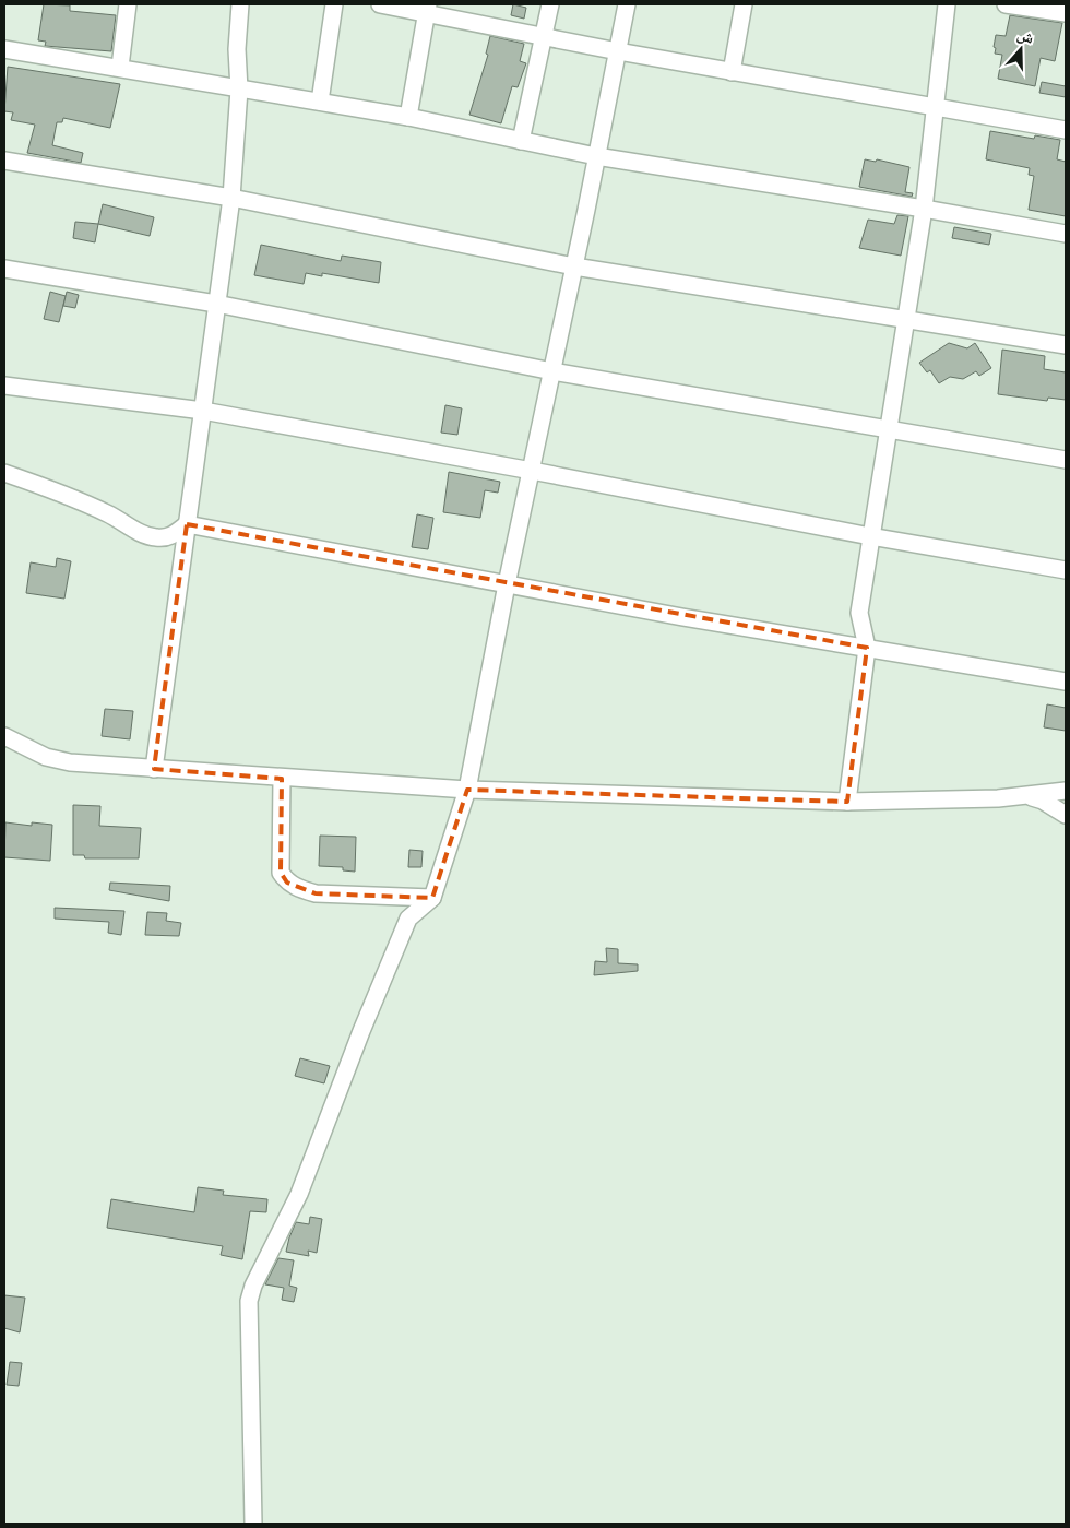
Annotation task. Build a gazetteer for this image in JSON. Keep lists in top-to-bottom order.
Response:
{
  "north": "top"
}
